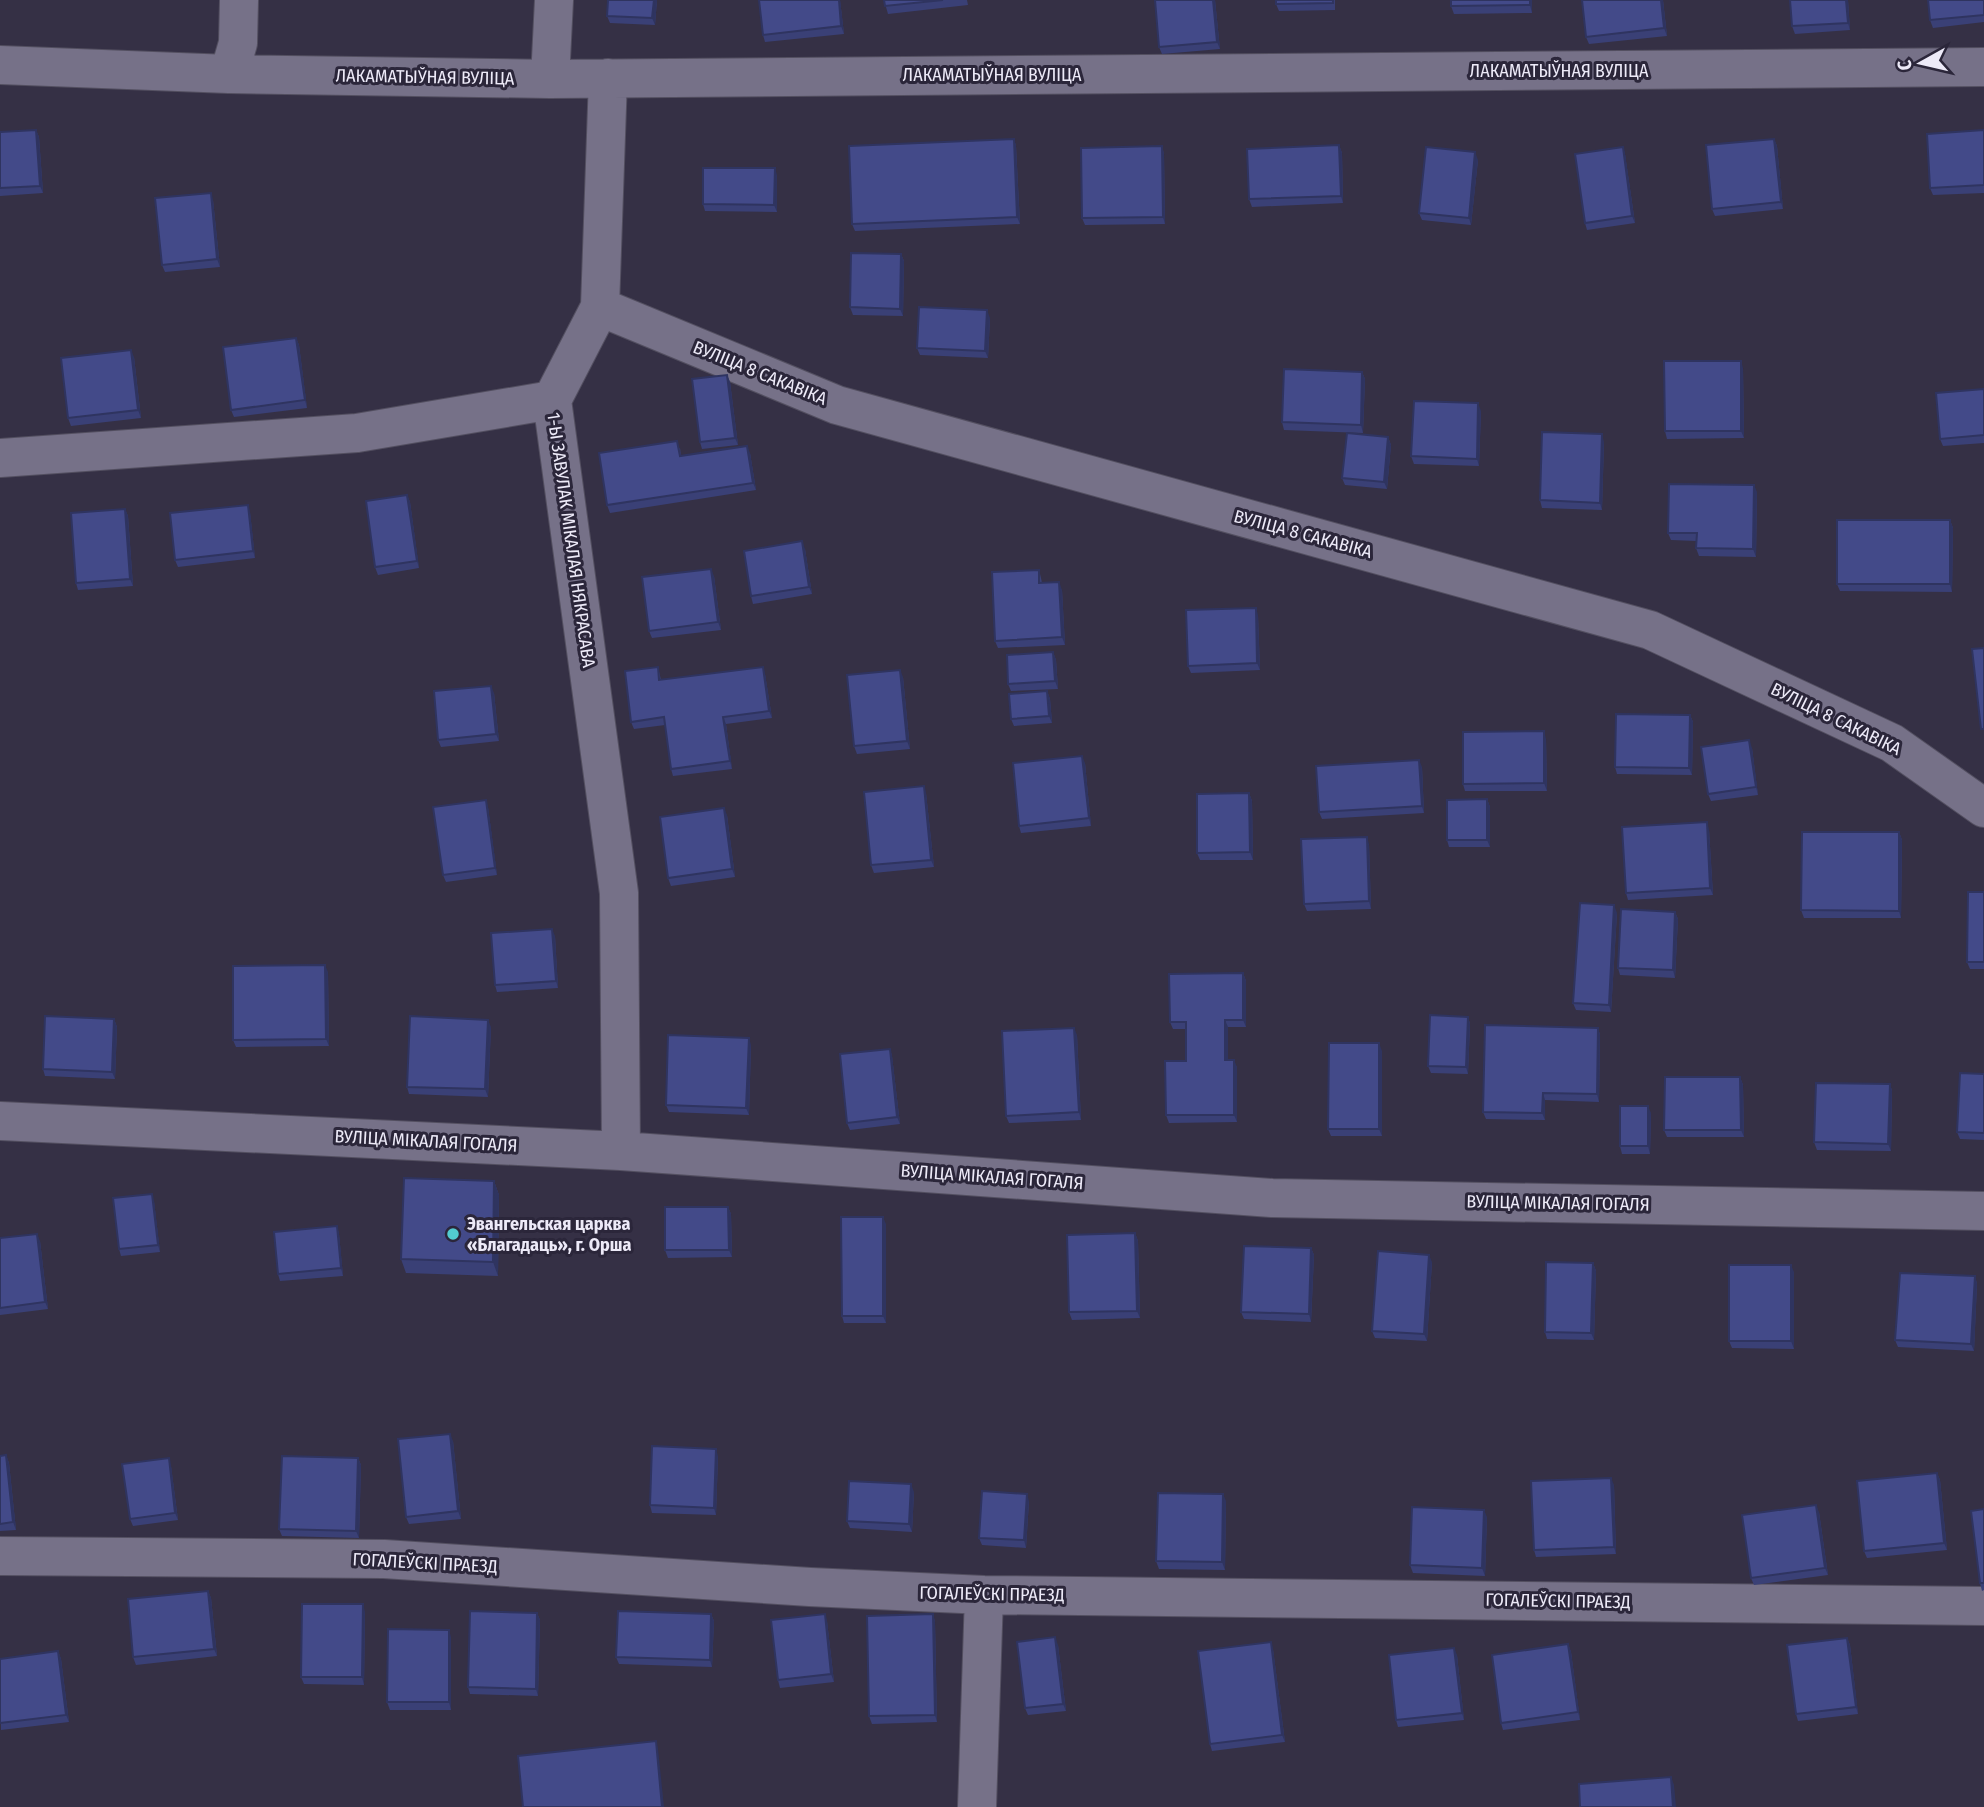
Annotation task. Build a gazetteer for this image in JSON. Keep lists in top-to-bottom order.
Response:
{
  "streets": {
    "street": [
      "ЛАКАМАТЫЎНАЯ ВУЛІЦА",
      "ВУЛІЦА 8 САКАВІКА",
      "1-Ы ЗАВУЛАК МІКАЛАЯ НЯКРАСАВА",
      "ВУЛІЦА МІКАЛАЯ ГОГАЛЯ",
      "ГОГАЛЕЎСКІ ПРАЕЗД"
    ]
  },
  "crossings": [
    ["1-Ы ЗАВУЛАК МІКАЛАЯ НЯКРАСАВА", "ВУЛІЦА МІКАЛАЯ ГОГАЛЯ"]
  ],
  "places": ["Эвангельская царква «Благадаць», г. Орша"],
  "north": "left"
}
